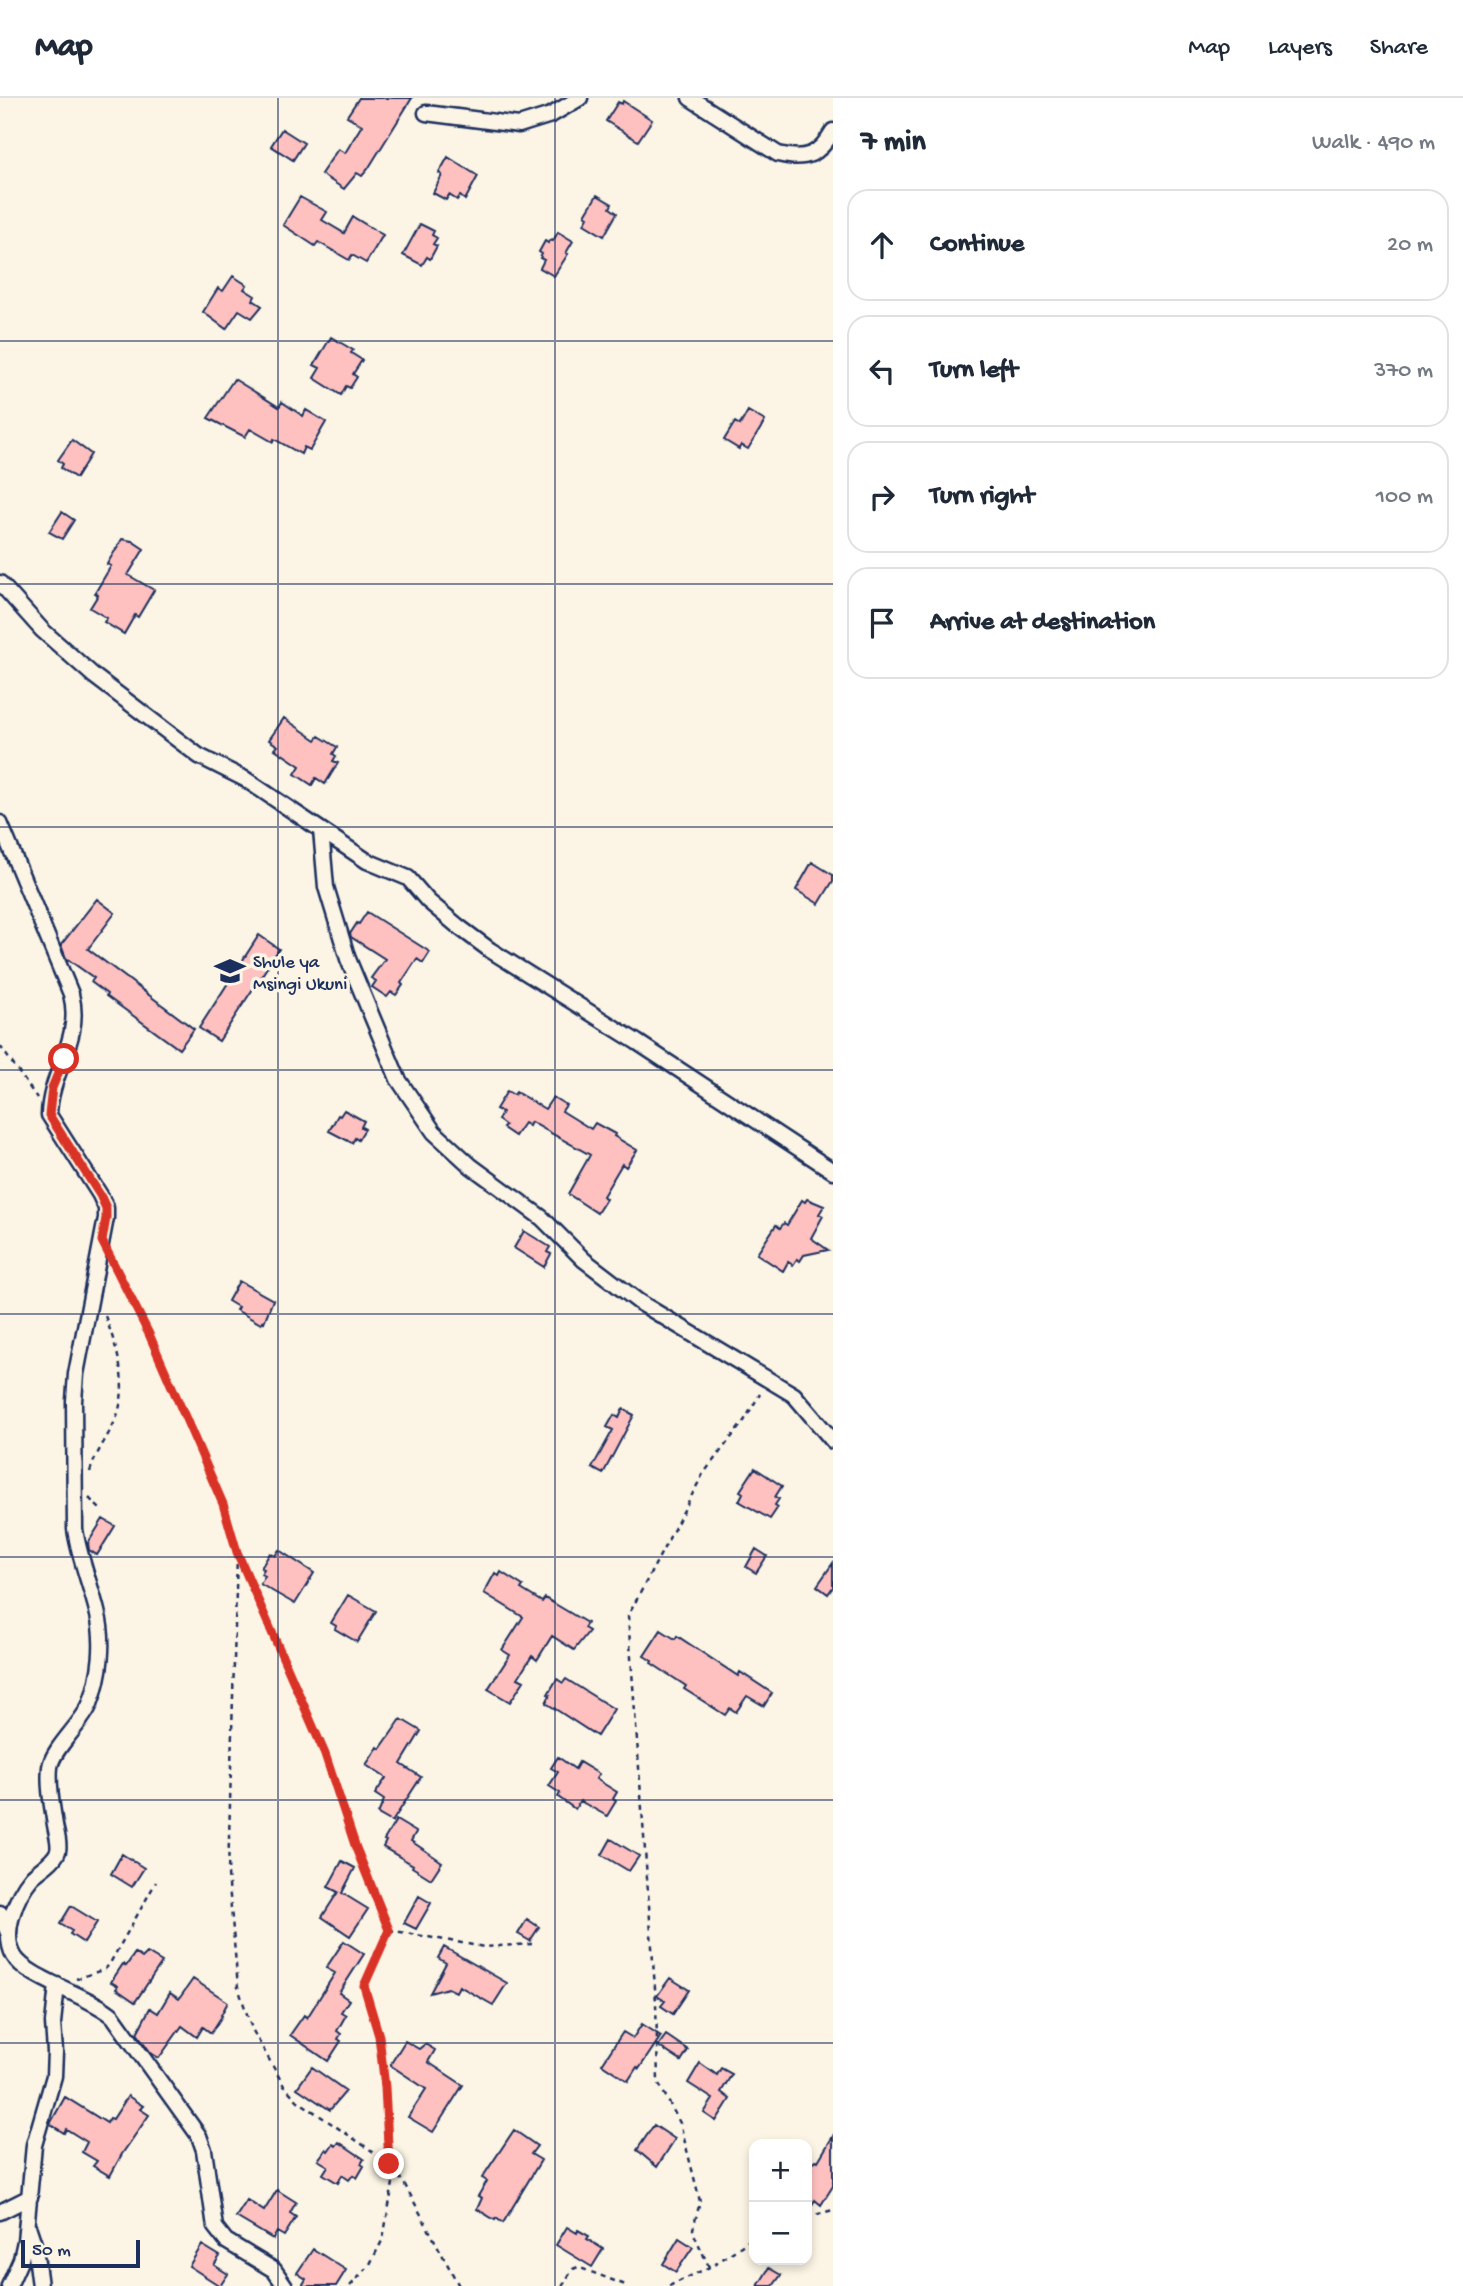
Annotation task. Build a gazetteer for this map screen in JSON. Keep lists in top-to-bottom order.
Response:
{
  "places": {
    "school or university": ["Shule ya Msingi Ukuni"]
  },
  "scale_bar": "50 m",
  "page": {
    "header": "Map",
    "nav": ["Map", "Layers", "Share"],
    "heading": ["7 min", "Walk · 490 m"],
    "list": [
      ["Continue", "20 m"],
      ["Turn left", "370 m"],
      ["Turn right", "100 m"],
      "Arrive at destination"
    ],
    "map_buttons": ["+", "−"],
    "scale": "50 m"
  }
}
